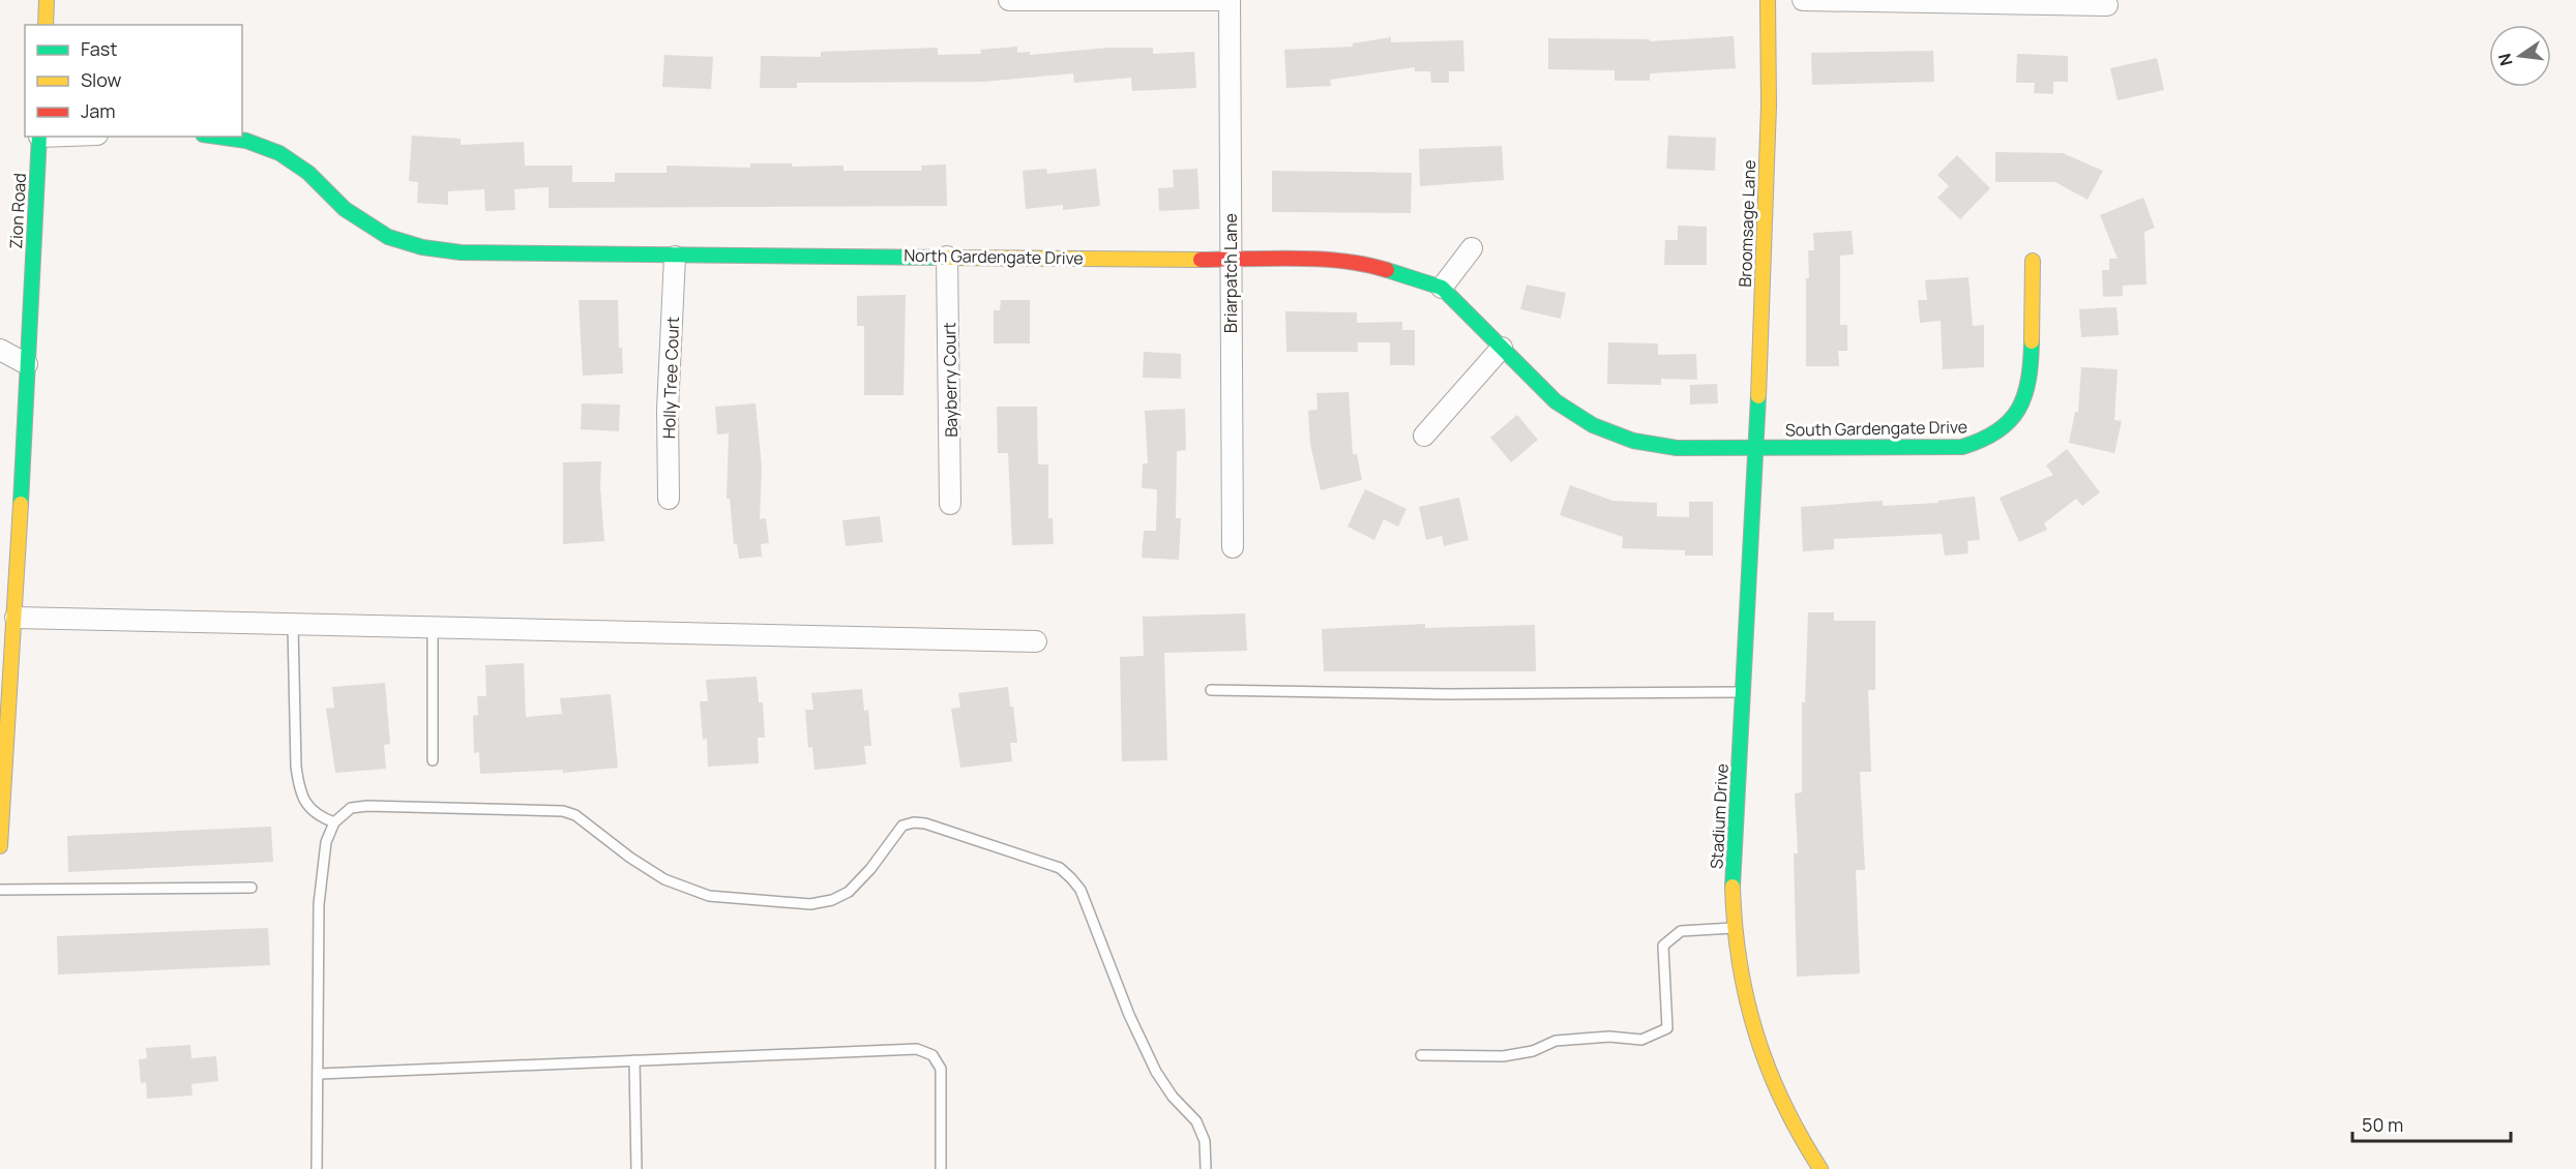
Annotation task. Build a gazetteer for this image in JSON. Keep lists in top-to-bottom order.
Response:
{
  "streets": {
    "street": [
      "Zion Road",
      "Broomsage Lane",
      "North Gardengate Drive",
      "Briarpatch Lane",
      "Holly Tree Court",
      "Bayberry Court",
      "South Gardengate Drive",
      "Stadium Drive"
    ]
  },
  "crossings": [
    ["Broomsage Lane", "North Gardengate Drive"],
    ["Broomsage Lane", "South Gardengate Drive"],
    ["Broomsage Lane", "Stadium Drive"],
    ["North Gardengate Drive", "Briarpatch Lane"],
    ["North Gardengate Drive", "Holly Tree Court"],
    ["North Gardengate Drive", "Bayberry Court"],
    ["North Gardengate Drive", "South Gardengate Drive"],
    ["North Gardengate Drive", "Stadium Drive"],
    ["South Gardengate Drive", "Stadium Drive"]
  ],
  "legend": ["Fast", "Slow", "Jam"],
  "scale_bar": "50 m",
  "north": "left"
}
